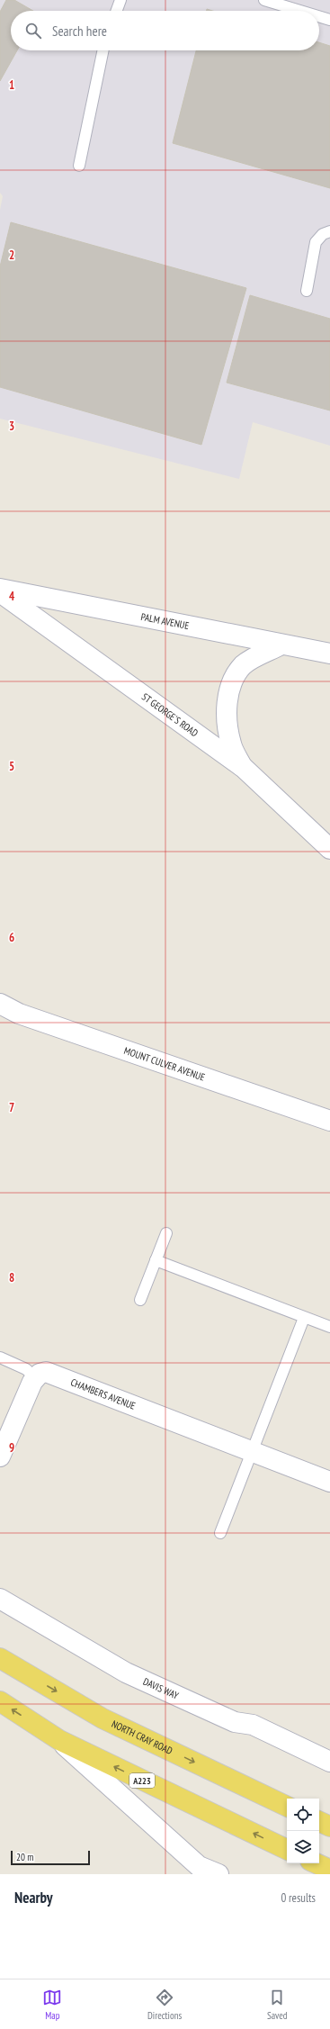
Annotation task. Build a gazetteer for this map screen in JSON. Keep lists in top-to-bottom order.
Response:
{
  "streets": {
    "main road": ["NORTH CRAY ROAD", "A223"],
    "street": [
      "PALM AVENUE",
      "ST GEORGE'S ROAD",
      "MOUNT CULVER AVENUE",
      "CHAMBERS AVENUE",
      "DAVIS WAY"
    ]
  },
  "scale_bar": "20 m",
  "page": {
    "search": "Search here",
    "scale": "20 m",
    "heading": ["Nearby", "0 results"],
    "nav": ["Map", "Directions", "Saved"]
  },
  "grid": {
    "rows": [
      "1",
      "2",
      "3",
      "4",
      "5",
      "6",
      "7",
      "8",
      "9"
    ]
  }
}
